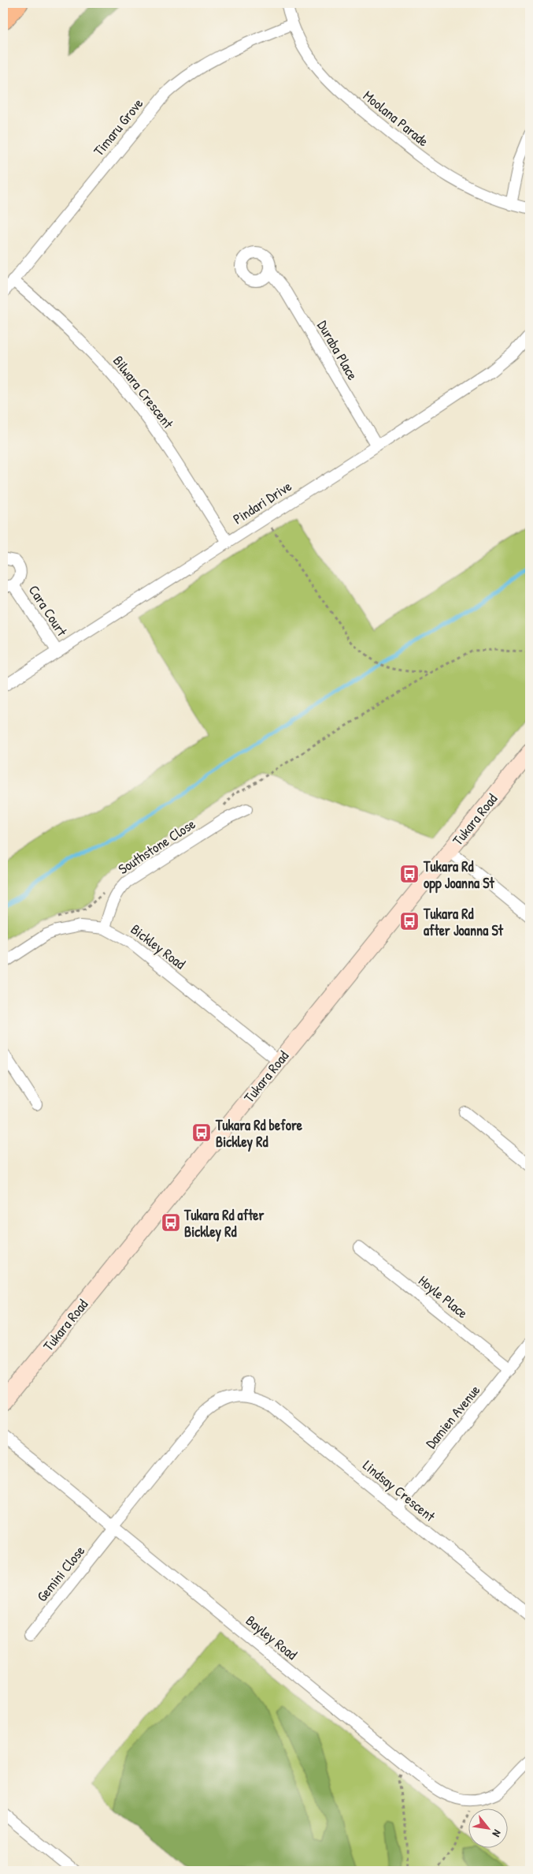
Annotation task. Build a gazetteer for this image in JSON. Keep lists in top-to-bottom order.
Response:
{
  "streets": {
    "street": [
      "Moolana Parade",
      "Timaru Grove",
      "Duraba Place",
      "Bilwara Crescent",
      "Pindari Drive",
      "Cara Court",
      "Tukara Road",
      "Southstone Close",
      "Bickley Road",
      "Hoyle Place",
      "Damien Avenue",
      "Lindsay Crescent",
      "Gemini Close",
      "Bayley Road"
    ]
  },
  "crossings": [
    ["Moolana Parade", "Timaru Grove"],
    ["Timaru Grove", "Bilwara Crescent"],
    ["Duraba Place", "Pindari Drive"],
    ["Bilwara Crescent", "Pindari Drive"],
    ["Pindari Drive", "Cara Court"],
    ["Tukara Road", "Bickley Road"],
    ["Southstone Close", "Bickley Road"],
    ["Hoyle Place", "Damien Avenue"],
    ["Damien Avenue", "Lindsay Crescent"],
    ["Lindsay Crescent", "Gemini Close"],
    ["Lindsay Crescent", "Bayley Road"],
    ["Gemini Close", "Bayley Road"]
  ],
  "places": {
    "bus stop": [
      "Tukara Rd opp Joanna St",
      "Tukara Rd after Joanna St",
      "Tukara Rd before Bickley Rd",
      "Tukara Rd after Bickley Rd"
    ]
  },
  "north": "bottom right"
}
